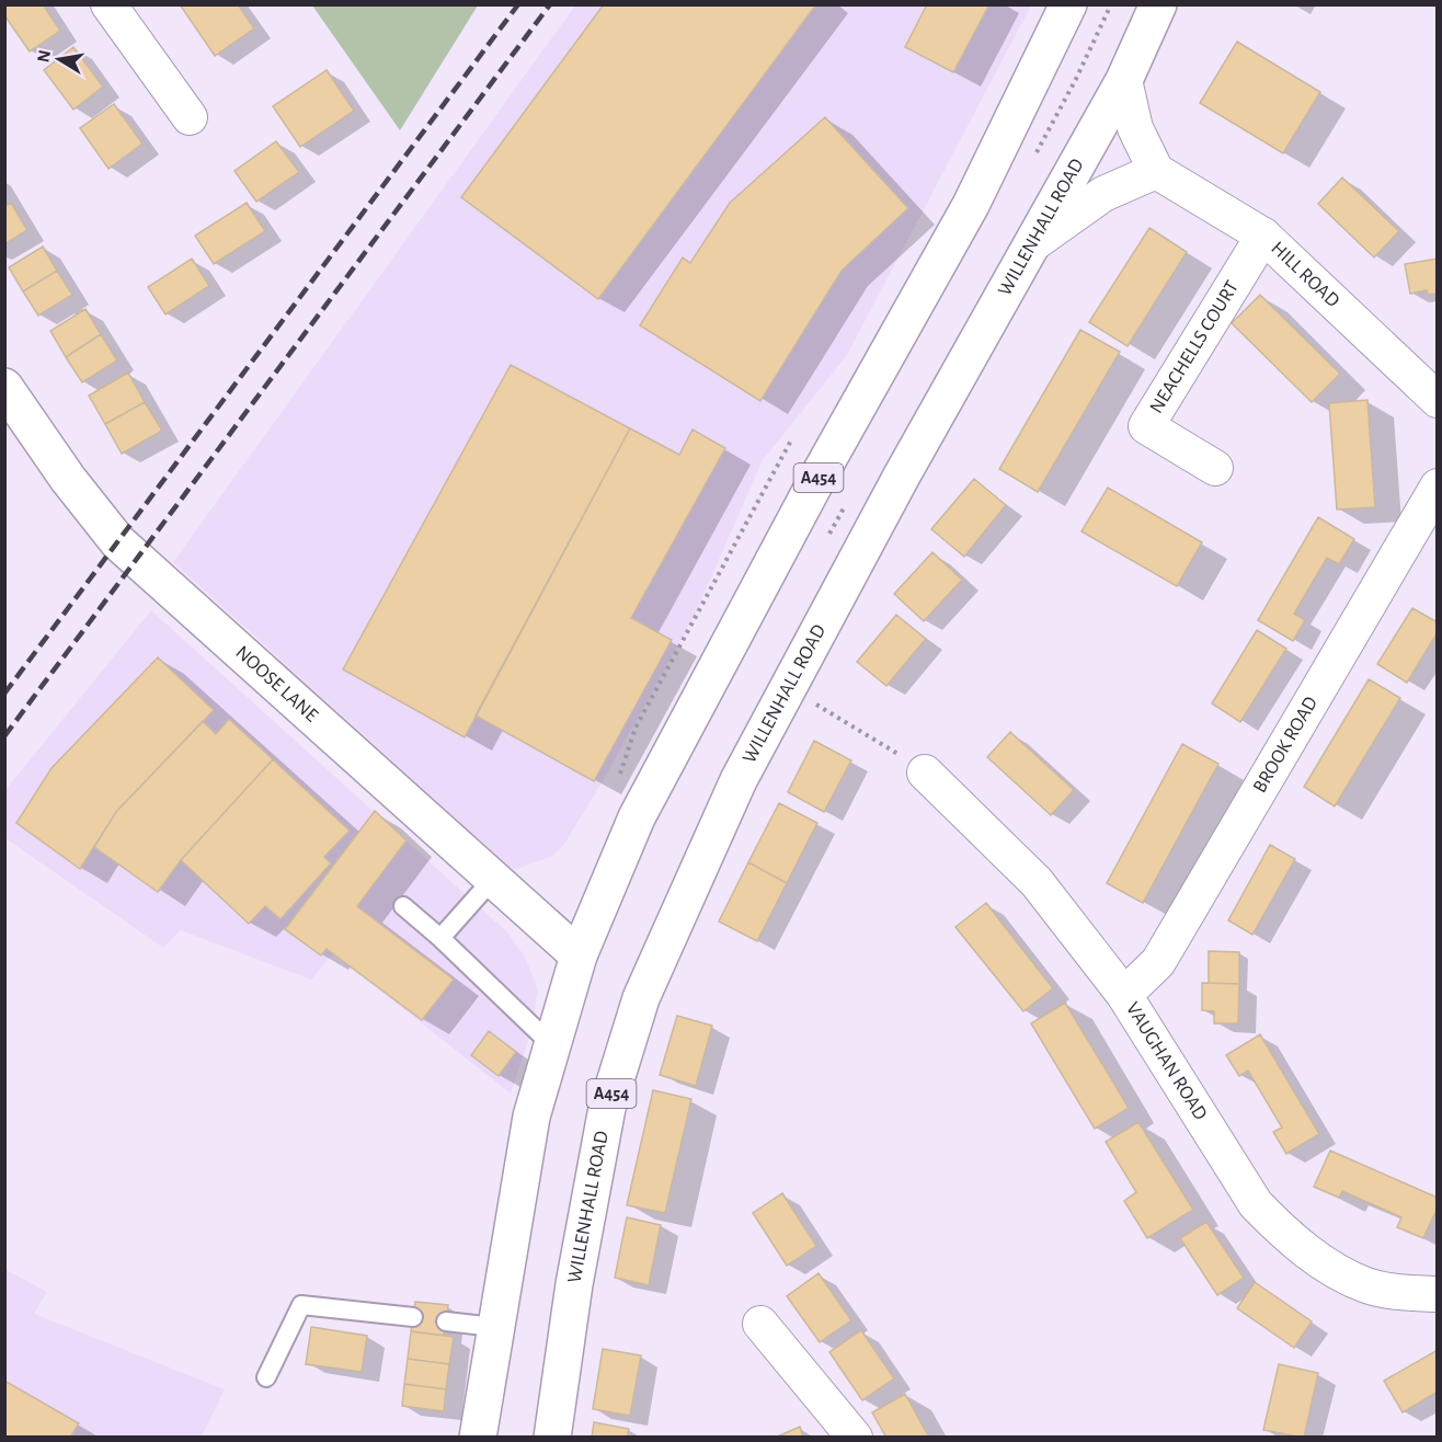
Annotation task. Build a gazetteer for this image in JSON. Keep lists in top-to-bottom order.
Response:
{
  "streets": {
    "main road": ["WILLENHALL ROAD", "A454", "NOOSE LANE"],
    "street": [
      "HILL ROAD",
      "NEACHELLS COURT",
      "BROOK ROAD",
      "VAUGHAN ROAD"
    ]
  },
  "crossings": [
    ["HILL ROAD", "NEACHELLS COURT"],
    ["A454", "NOOSE LANE"],
    ["BROOK ROAD", "VAUGHAN ROAD"]
  ],
  "north": "left"
}
